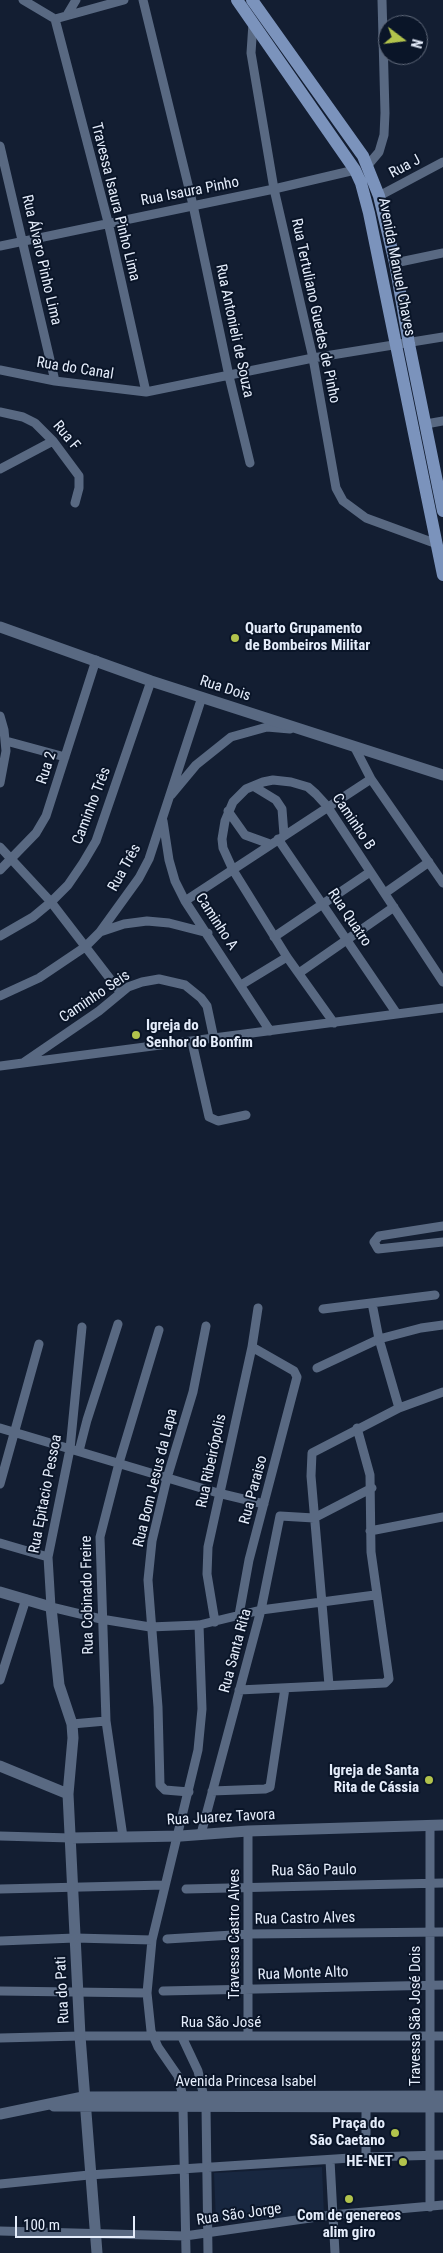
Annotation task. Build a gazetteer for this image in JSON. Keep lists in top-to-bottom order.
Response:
{
  "streets": {
    "main road": ["Avenida Manuel Chaves"],
    "street": [
      "Rua J",
      "Rua Isaura Pinho",
      "Travessa Isaura Pinho Lima",
      "Rua Álvaro Pinho Lima",
      "Rua Tertuliano Guedes de Pinho",
      "Rua Antonieli de Souza",
      "Rua do Canal",
      "Rua F",
      "Rua Dois",
      "Rua 2",
      "Caminho Três",
      "Caminho B",
      "Rua Três",
      "Rua Quatro",
      "Caminho A",
      "Caminho Seis",
      "Rua Ribeirópolis",
      "Rua Bom Jesus da Lapa",
      "Rua Paraiso",
      "Rua Epitacio Pessoa",
      "Rua Cobinado Freire",
      "Rua Santa Rita",
      "Rua Juarez Tavora",
      "Rua São Paulo",
      "Rua Castro Alves",
      "Travessa Castro Alves",
      "Rua Monte Alto",
      "Rua do Pati",
      "Travessa São José Dois",
      "Rua São José",
      "Avenida Princesa Isabel",
      "Rua São Jorge"
    ]
  },
  "crossings": [
    ["Rua J", "Avenida Manuel Chaves"],
    ["Rua Isaura Pinho", "Travessa Isaura Pinho Lima"],
    ["Rua Isaura Pinho", "Rua Álvaro Pinho Lima"],
    ["Rua Isaura Pinho", "Avenida Manuel Chaves"],
    ["Rua Isaura Pinho", "Rua Tertuliano Guedes de Pinho"],
    ["Rua Isaura Pinho", "Rua Antonieli de Souza"],
    ["Travessa Isaura Pinho Lima", "Rua do Canal"],
    ["Rua Álvaro Pinho Lima", "Rua do Canal"],
    ["Avenida Manuel Chaves", "Rua Tertuliano Guedes de Pinho"],
    ["Avenida Manuel Chaves", "Rua do Canal"],
    ["Rua Tertuliano Guedes de Pinho", "Rua do Canal"],
    ["Rua Antonieli de Souza", "Rua do Canal"],
    ["Rua Dois", "Rua 2"],
    ["Rua Dois", "Caminho Três"],
    ["Rua Dois", "Rua Três"],
    ["Caminho B", "Rua Quatro"],
    ["Caminho B", "Caminho Seis"],
    ["Rua Três", "Caminho A"],
    ["Rua Quatro", "Caminho Seis"],
    ["Caminho A", "Caminho Seis"],
    ["Rua Ribeirópolis", "Rua Paraiso"],
    ["Rua Epitacio Pessoa", "Rua do Pati"],
    ["Rua Cobinado Freire", "Rua Juarez Tavora"],
    ["Rua Santa Rita", "Rua Juarez Tavora"],
    ["Rua Juarez Tavora", "Travessa Castro Alves"],
    ["Rua Juarez Tavora", "Rua do Pati"],
    ["Rua Juarez Tavora", "Travessa São José Dois"],
    ["Rua São Paulo", "Travessa Castro Alves"],
    ["Rua São Paulo", "Travessa São José Dois"],
    ["Rua Castro Alves", "Travessa Castro Alves"],
    ["Rua Castro Alves", "Travessa São José Dois"],
    ["Travessa Castro Alves", "Rua Monte Alto"],
    ["Travessa Castro Alves", "Rua São José"],
    ["Rua Monte Alto", "Travessa São José Dois"],
    ["Rua do Pati", "Rua São José"],
    ["Rua do Pati", "Avenida Princesa Isabel"],
    ["Rua do Pati", "Rua São Jorge"],
    ["Travessa São José Dois", "Rua São José"],
    ["Travessa São José Dois", "Avenida Princesa Isabel"],
    ["Travessa São José Dois", "Rua São Jorge"]
  ],
  "places": [
    "Quarto Grupamento de Bombeiros Militar",
    "Igreja do Senhor do Bonfim",
    "Igreja de Santa Rita de Cássia",
    "Praça do São Caetano",
    "HE-NET",
    "Com de genereos alim giro"
  ],
  "scale_bar": "100 m",
  "north": "right"
}
